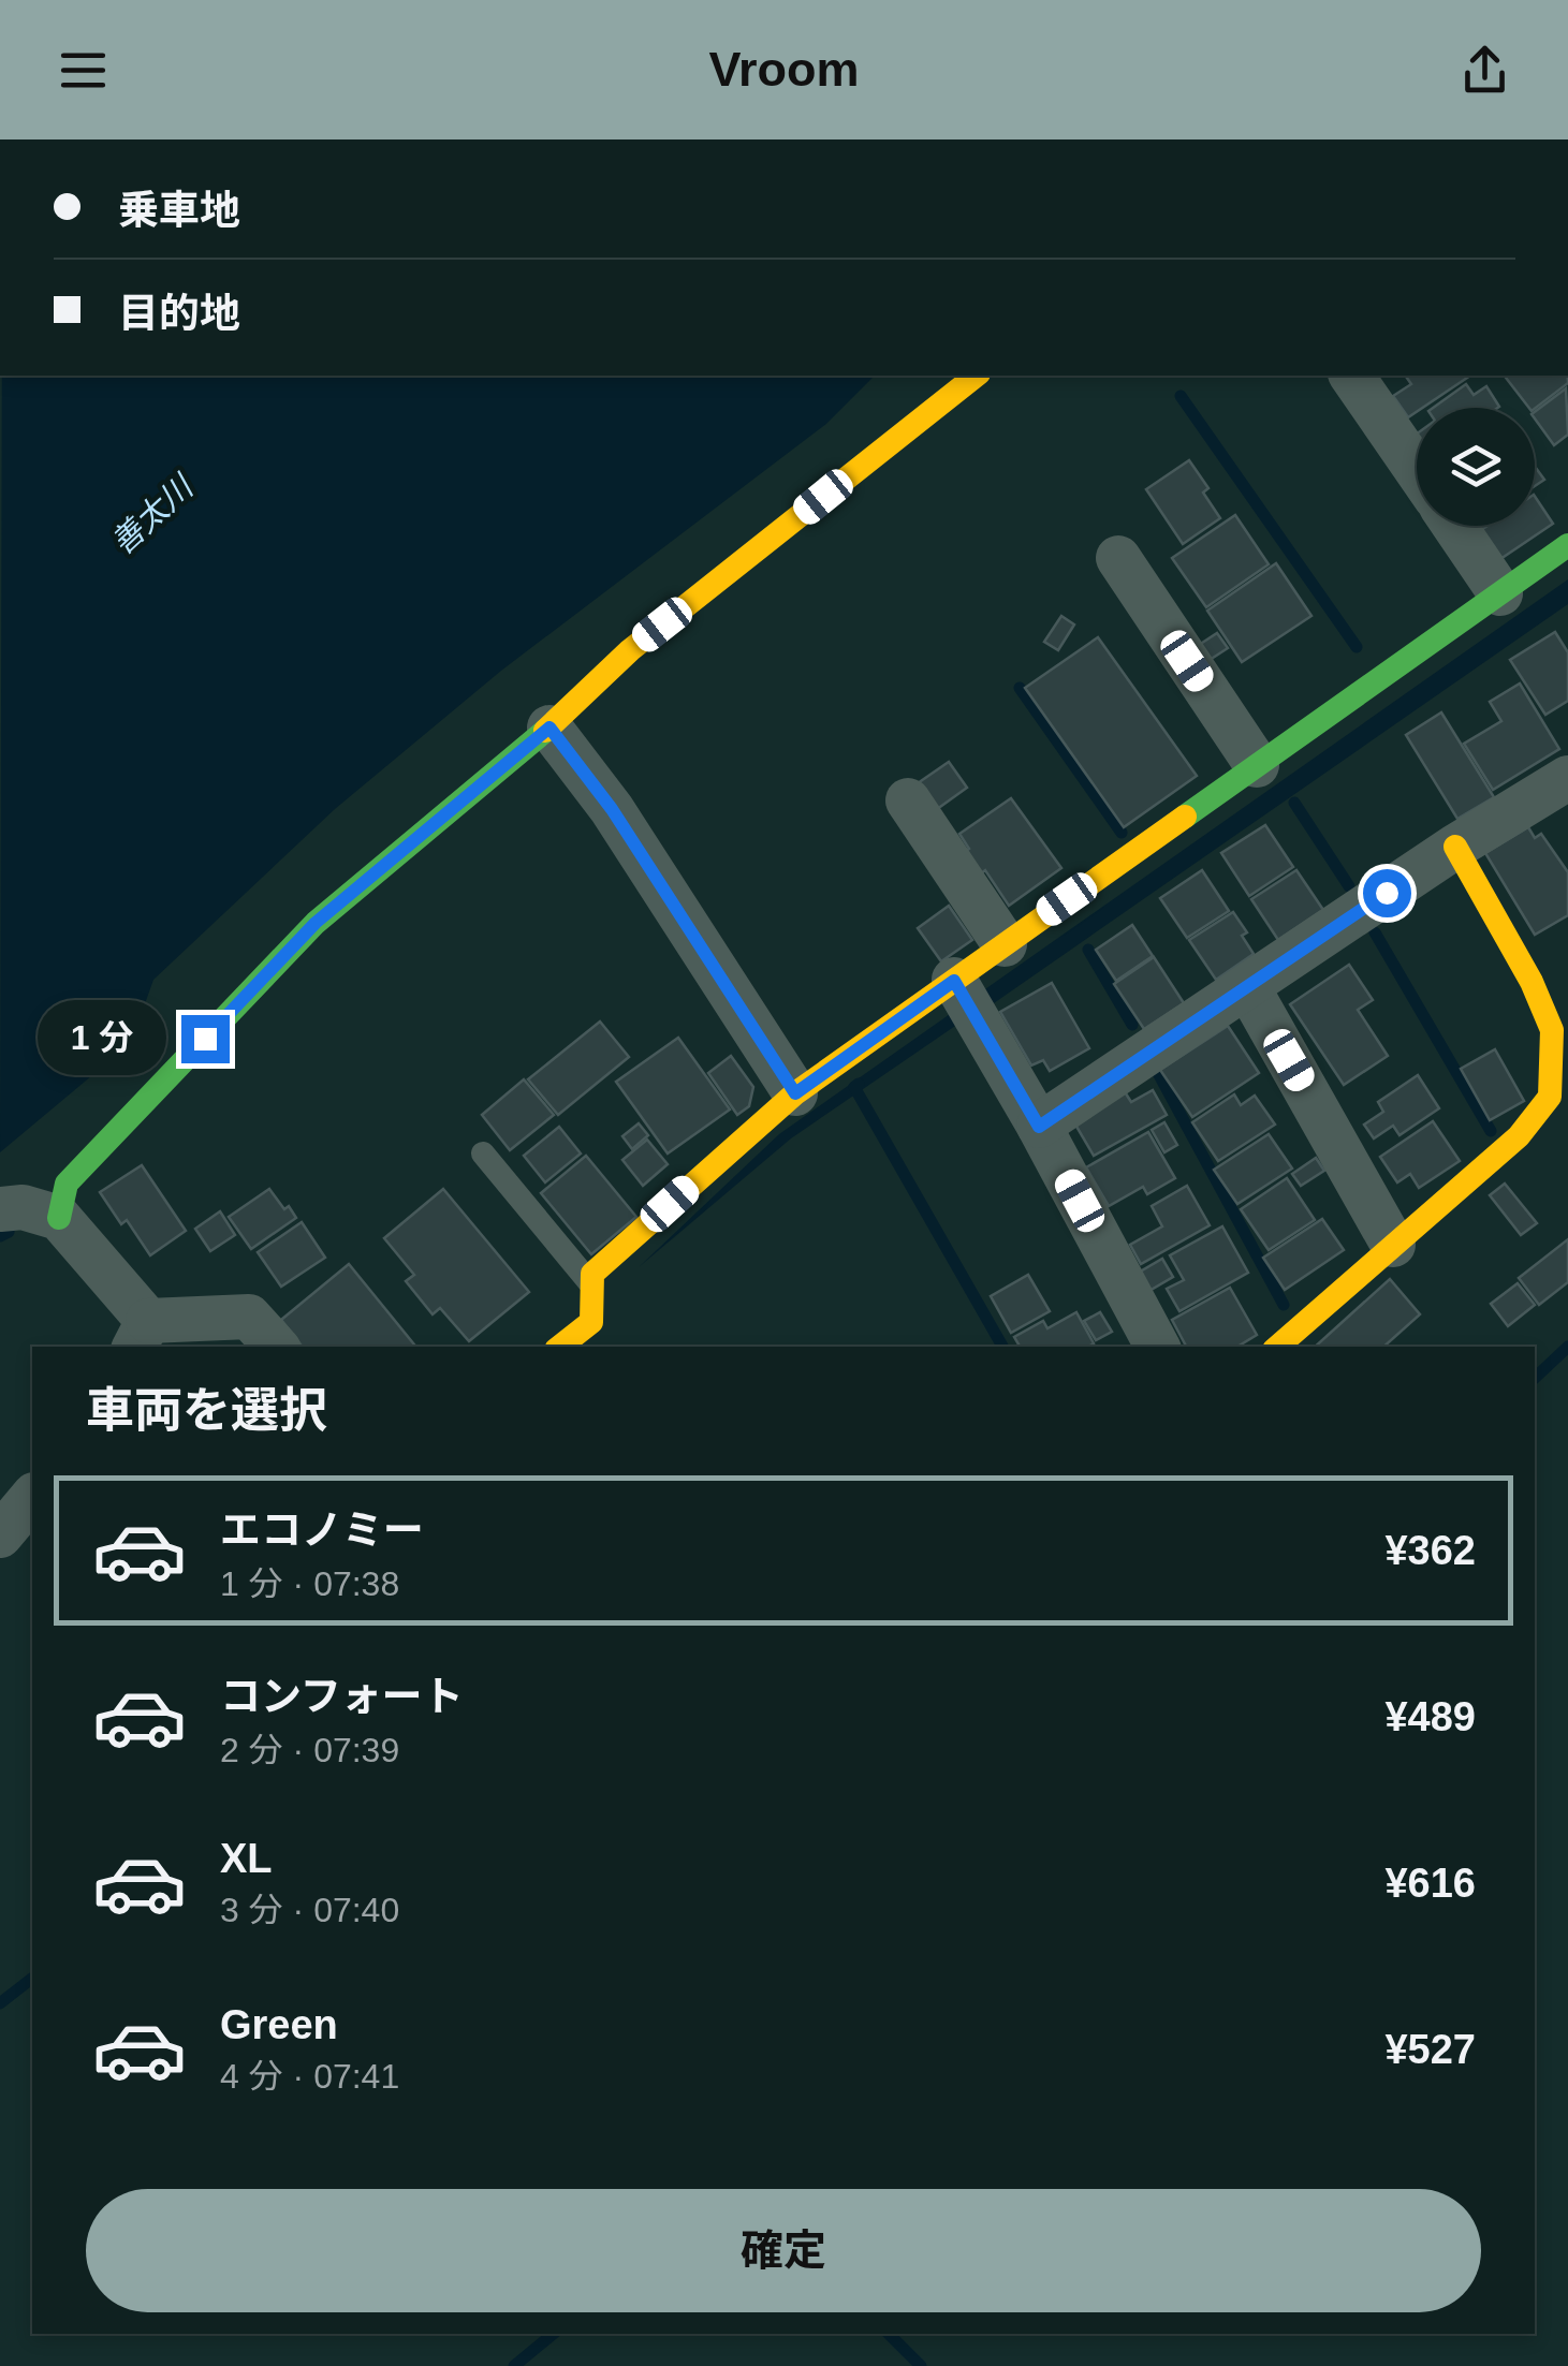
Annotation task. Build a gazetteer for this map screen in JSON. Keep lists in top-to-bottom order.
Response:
{
  "water": ["善太川"],
  "page": {
    "header": "Vroom",
    "banner": ["乗車地", "目的地"],
    "bubble": "1 分",
    "heading": "車両を選択",
    "list": [
      {
        "name": "エコノミー",
        "note": "1 分 · 07:38",
        "value": "¥362"
      },
      {
        "name": "コンフォート",
        "note": "2 分 · 07:39",
        "value": "¥489"
      },
      {
        "name": "XL",
        "note": "3 分 · 07:40",
        "value": "¥616"
      },
      {
        "name": "Green",
        "note": "4 分 · 07:41",
        "value": "¥527"
      }
    ],
    "buttons": "確定"
  }
}
